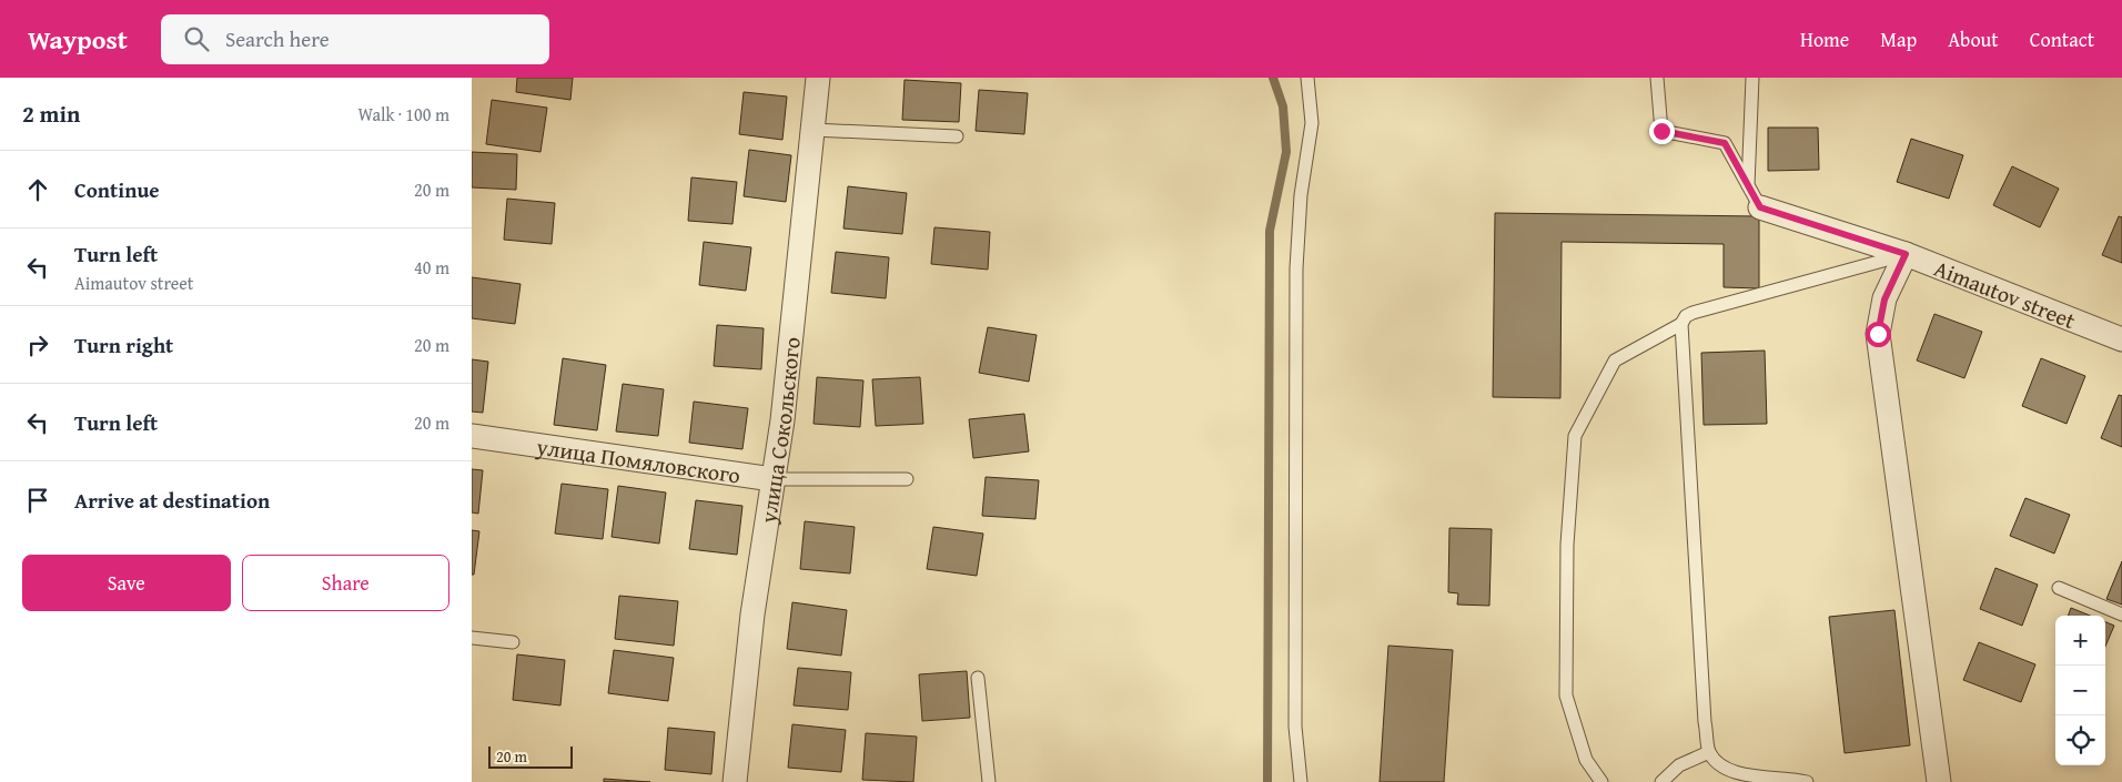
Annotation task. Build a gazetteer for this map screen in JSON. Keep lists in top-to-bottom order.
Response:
{
  "streets": {
    "street": ["Aimautov street", "улица Сокольского", "улица Помяловского"]
  },
  "crossings": [
    ["улица Сокольского", "улица Помяловского"]
  ],
  "scale_bar": "20 m",
  "page": {
    "header": "Waypost",
    "search": "Search here",
    "nav": [
      "Home",
      "Map",
      "About",
      "Contact"
    ],
    "heading": ["2 min", "Walk · 100 m"],
    "list": [
      ["Continue", "20 m"],
      ["Turn left", "Aimautov street", "40 m"],
      ["Turn right", "20 m"],
      ["Turn left", "20 m"],
      "Arrive at destination"
    ],
    "buttons": ["Save", "Share"],
    "map_buttons": ["+", "−"],
    "scale": "20 m"
  }
}
